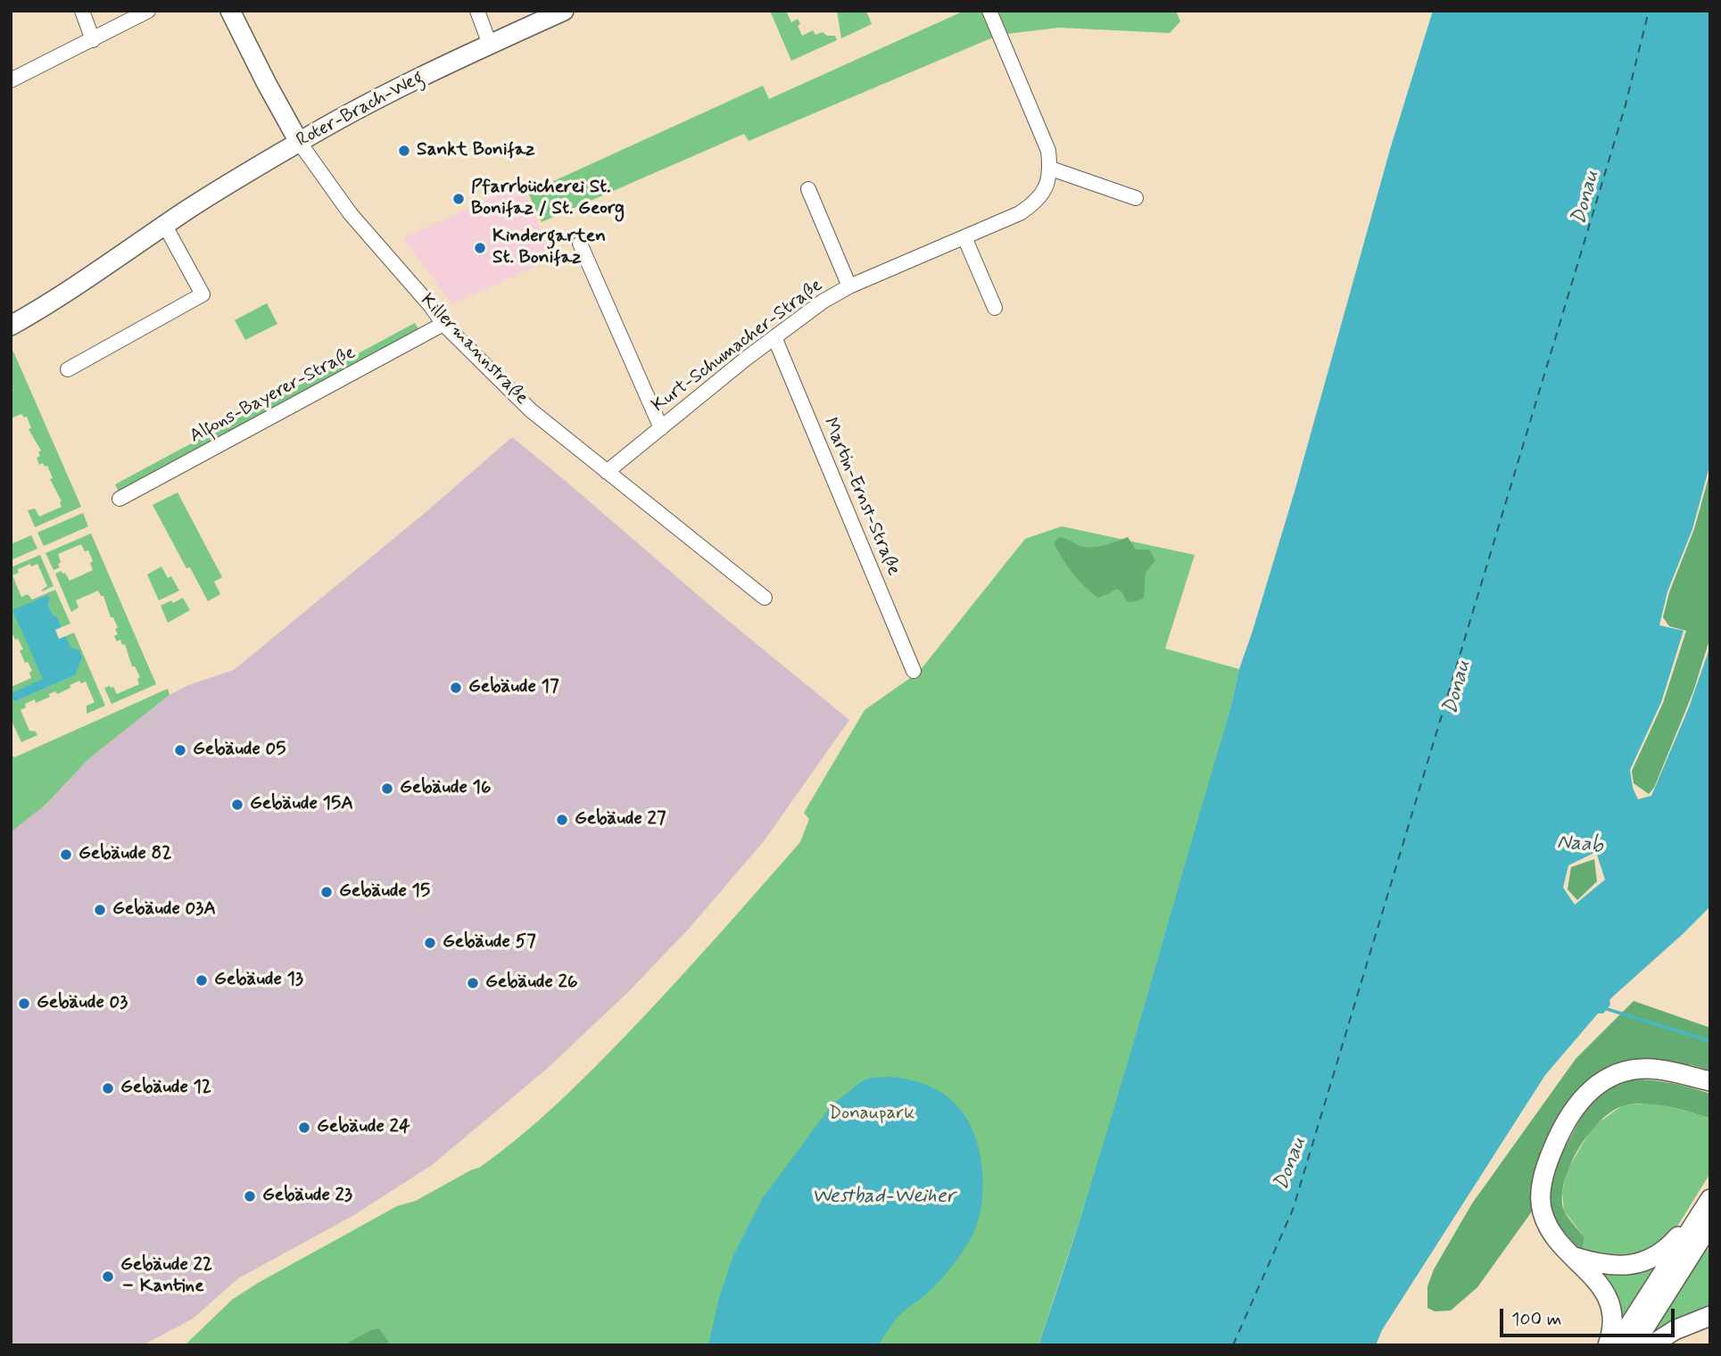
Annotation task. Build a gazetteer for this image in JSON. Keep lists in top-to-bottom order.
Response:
{
  "streets": {
    "main road": ["Roter-Brach-Weg", "Killermannstraße"],
    "street": ["Kurt-Schumacher-Straße", "Alfons-Bayerer-Straße", "Martin-Ernst-Straße"]
  },
  "crossings": [
    ["Roter-Brach-Weg", "Killermannstraße"],
    ["Kurt-Schumacher-Straße", "Killermannstraße"],
    ["Kurt-Schumacher-Straße", "Martin-Ernst-Straße"],
    ["Killermannstraße", "Alfons-Bayerer-Straße"]
  ],
  "water": ["Donau", "Naab", "Westbad-Weiher"],
  "parks": ["Donaupark"],
  "places": [
    "Sankt Bonifaz",
    "Pfarrbücherei St. Bonifaz / St. Georg",
    "Kindergarten St. Bonifaz",
    "Gebäude 17",
    "Gebäude 05",
    "Gebäude 16",
    "Gebäude 15A",
    "Gebäude 27",
    "Gebäude 82",
    "Gebäude 15",
    "Gebäude 03A",
    "Gebäude 57",
    "Gebäude 13",
    "Gebäude 26",
    "Gebäude 03",
    "Gebäude 12",
    "Gebäude 24",
    "Gebäude 23",
    "Gebäude 22 – Kantine"
  ],
  "scale_bar": "100 m"
}
